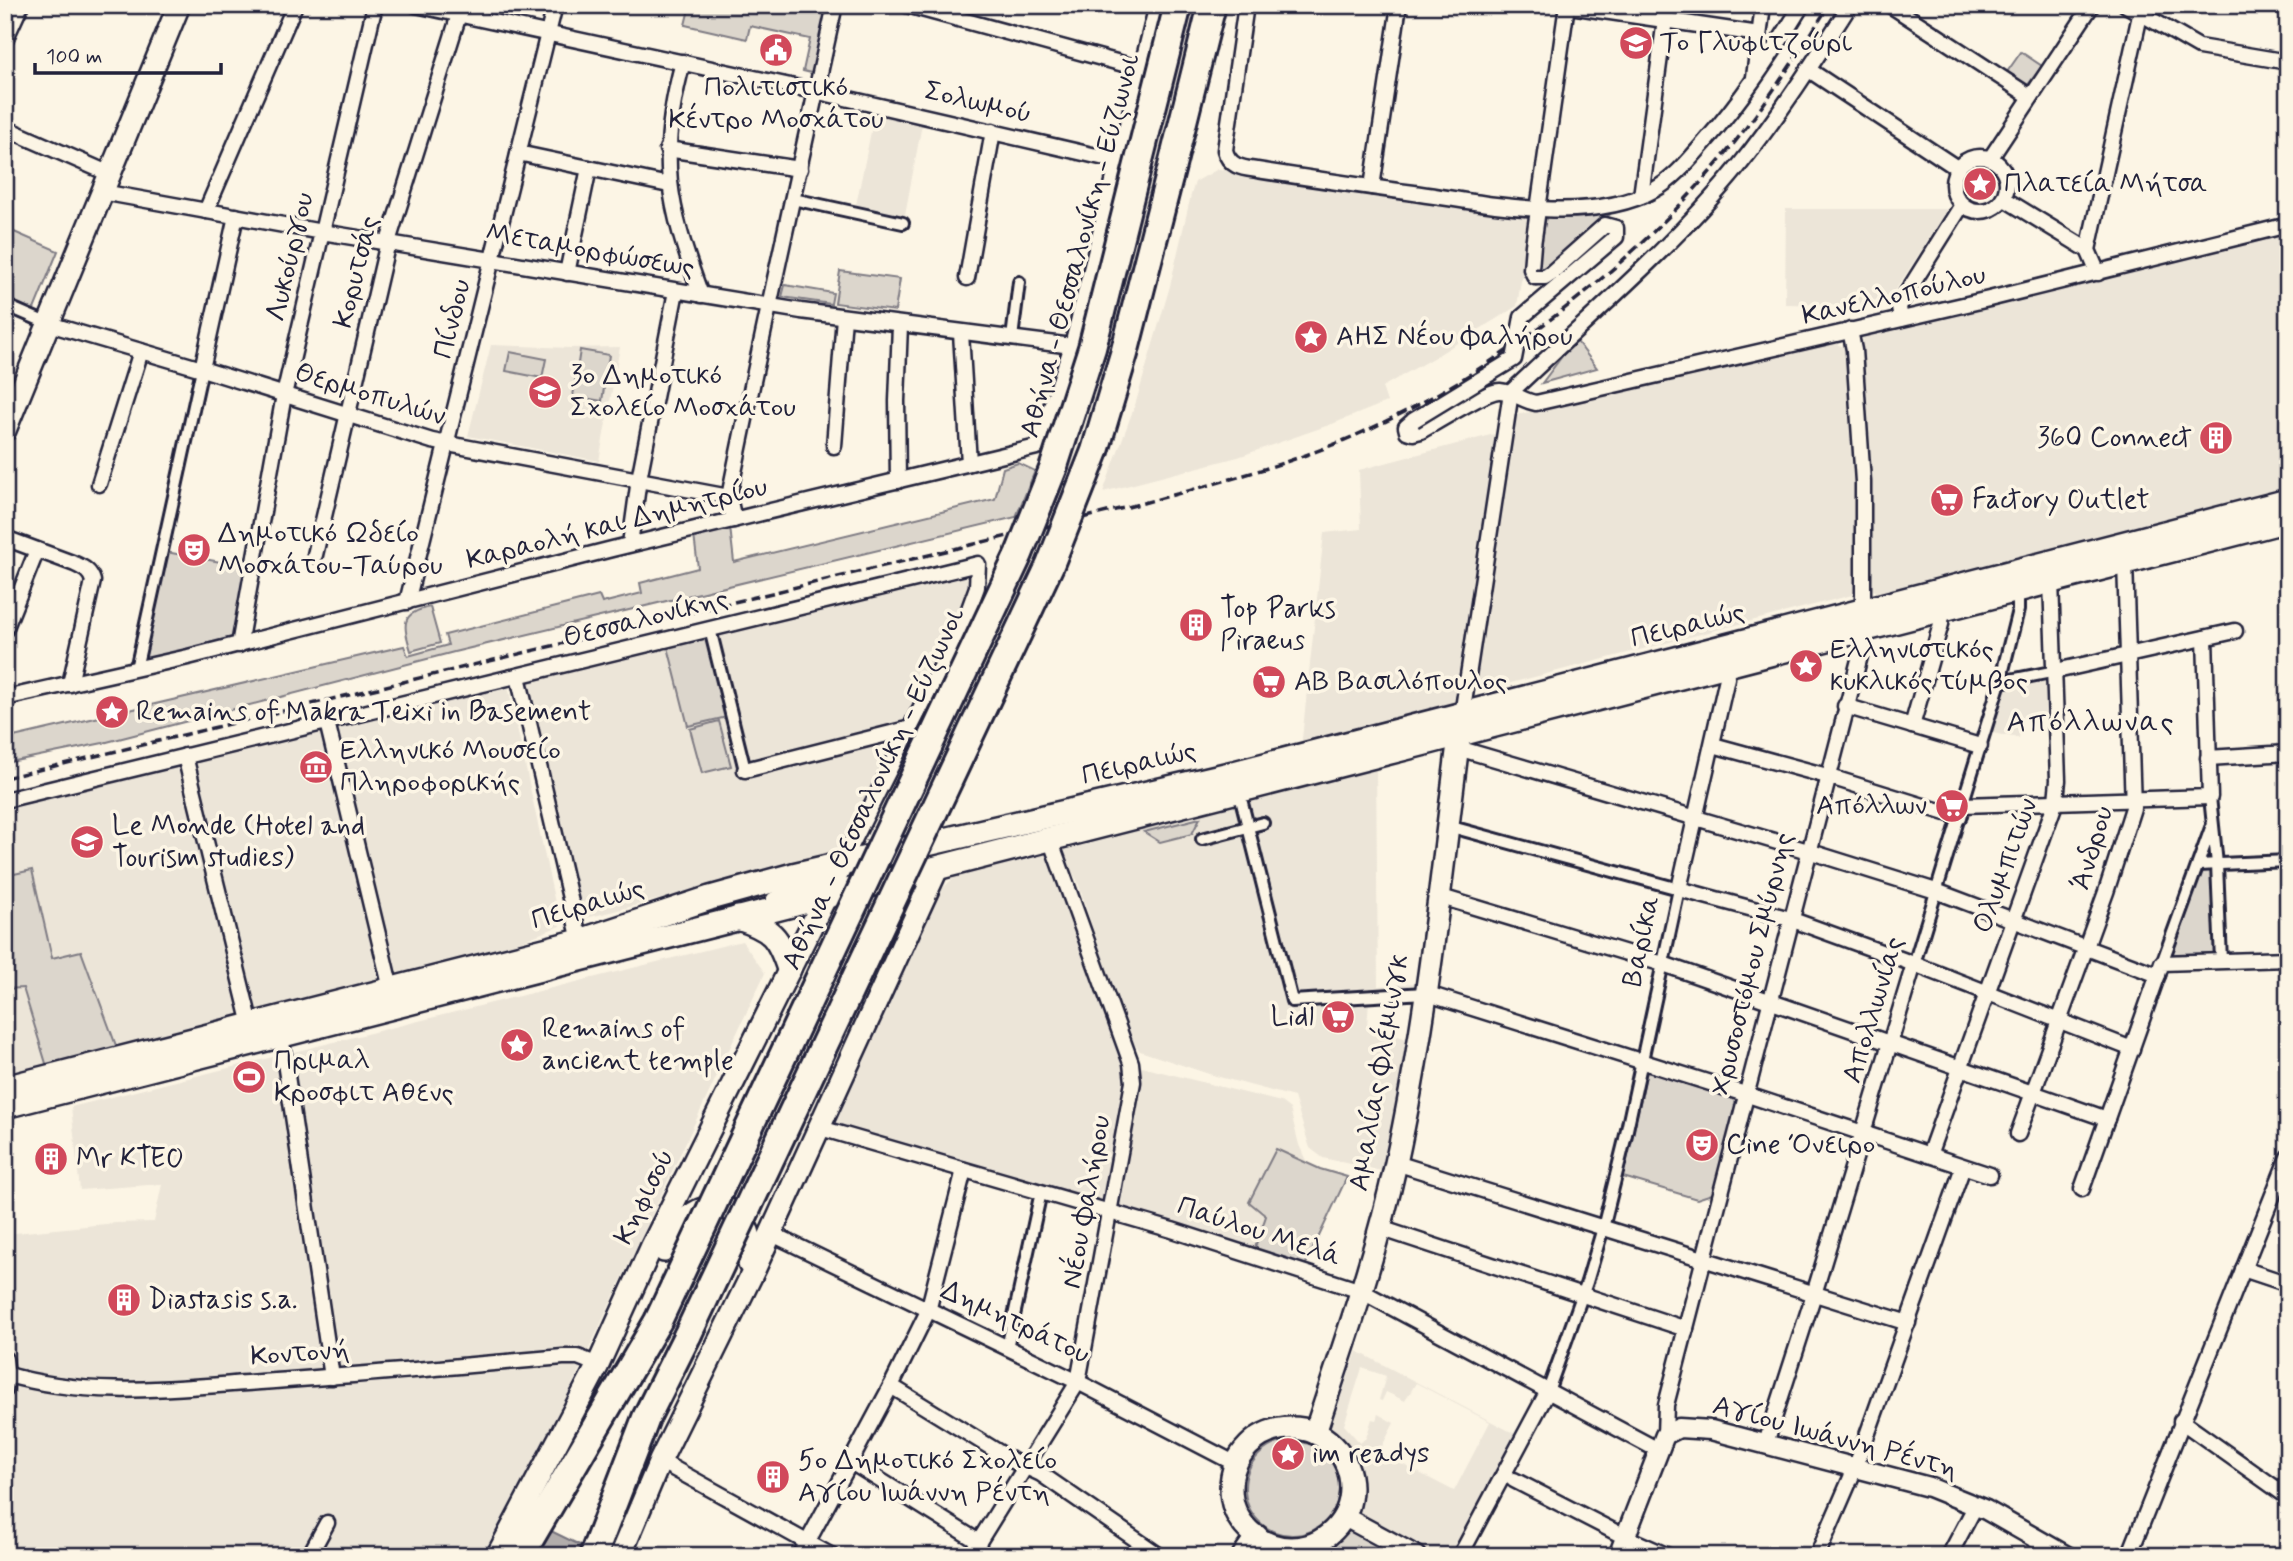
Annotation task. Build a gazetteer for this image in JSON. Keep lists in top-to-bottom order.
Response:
{
  "streets": {
    "highway": ["Αθήνα - Θεσσαλονίκη - Εύζωνοι"],
    "main road": ["Πειραιώς", "Αμαλίας Φλέμινγκ", "Κηφισού"],
    "street": [
      "Σολωμού",
      "Μεταμορφώσεως",
      "Λυκούργου",
      "Κορυτσάς",
      "Κανελλοπούλου",
      "Πίνδου",
      "Θερμοπυλών",
      "Καραολή και Δημητρίου",
      "Θεσσαλονίκης",
      "Άνδρου",
      "Ολυμπιτών",
      "Βαρίκα",
      "Χρυσοστόμου Σμύρνης",
      "Απολλωνίας",
      "Νέου Φαλήρου",
      "Παύλου Μελά",
      "Δημητράτου",
      "Κοντονή",
      "Αγίου Ιωάννη Ρέντη"
    ]
  },
  "crossings": [
    ["Σολωμού", "Κορυτσάς"],
    ["Σολωμού", "Πίνδου"],
    ["Μεταμορφώσεως", "Λυκούργου"],
    ["Μεταμορφώσεως", "Κορυτσάς"],
    ["Μεταμορφώσεως", "Πίνδου"],
    ["Μεταμορφώσεως", "Καραολή και Δημητρίου"],
    ["Λυκούργου", "Θερμοπυλών"],
    ["Λυκούργου", "Καραολή και Δημητρίου"],
    ["Κορυτσάς", "Θερμοπυλών"],
    ["Κανελλοπούλου", "Χρυσοστόμου Σμύρνης"],
    ["Πίνδου", "Θερμοπυλών"],
    ["Πίνδου", "Καραολή και Δημητρίου"],
    ["Θεσσαλονίκης", "Πειραιώς"],
    ["Θεσσαλονίκης", "Κηφισού"],
    ["Πειραιώς", "Άνδρου"],
    ["Πειραιώς", "Ολυμπιτών"],
    ["Πειραιώς", "Βαρίκα"],
    ["Πειραιώς", "Χρυσοστόμου Σμύρνης"],
    ["Πειραιώς", "Απολλωνίας"],
    ["Πειραιώς", "Αμαλίας Φλέμινγκ"],
    ["Πειραιώς", "Κηφισού"],
    ["Πειραιώς", "Νέου Φαλήρου"],
    ["Βαρίκα", "Παύλου Μελά"],
    ["Χρυσοστόμου Σμύρνης", "Παύλου Μελά"],
    ["Χρυσοστόμου Σμύρνης", "Αγίου Ιωάννη Ρέντη"],
    ["Απολλωνίας", "Αγίου Ιωάννη Ρέντη"],
    ["Αμαλίας Φλέμινγκ", "Παύλου Μελά"],
    ["Αμαλίας Φλέμινγκ", "Δημητράτου"],
    ["Κηφισού", "Κοντονή"],
    ["Νέου Φαλήρου", "Παύλου Μελά"],
    ["Νέου Φαλήρου", "Δημητράτου"],
    ["Παύλου Μελά", "Αγίου Ιωάννη Ρέντη"]
  ],
  "districts": ["Απόλλωνας"],
  "places": {
    "school or university": ["Το Γλυφιτζούρι", "3ο Δημοτικό Σχολείο Μοσχάτου", "Le Monde (Hotel and Tourism studies)"],
    "public building": ["Πολιτιστικό Κέντρο Μοσχάτου"],
    "place": [
      "Πλατεία Μήτσα",
      "ΑΗΣ Νέου Φαλήρου",
      "Ελληνιστικός κυκλικός τύμβος",
      "Remains of Makra Teixi in Basement",
      "Remains of ancient temple",
      "im readys"
    ],
    "building": [
      "360 Connect",
      "Top Parks Piraeus",
      "Mr KTEO",
      "Diastasis s.a.",
      "5ο Δημοτικό Σχολείο Αγίου Ιωάννη Ρέντη"
    ],
    "supermarket": [
      "Factory Outlet",
      "ΑΒ Βασιλόπουλος",
      "Απόλλων",
      "Lidl"
    ],
    "theatre": ["Δημοτικό Ωδείο Μοσχάτου-Ταύρου", "Cine Όνειρο"],
    "museum": ["Ελληνικό Μουσείο Πληροφορικής"],
    "sports": ["Πριμαλ Κροσφιτ Αθενς"]
  },
  "scale_bar": "100 m"
}
